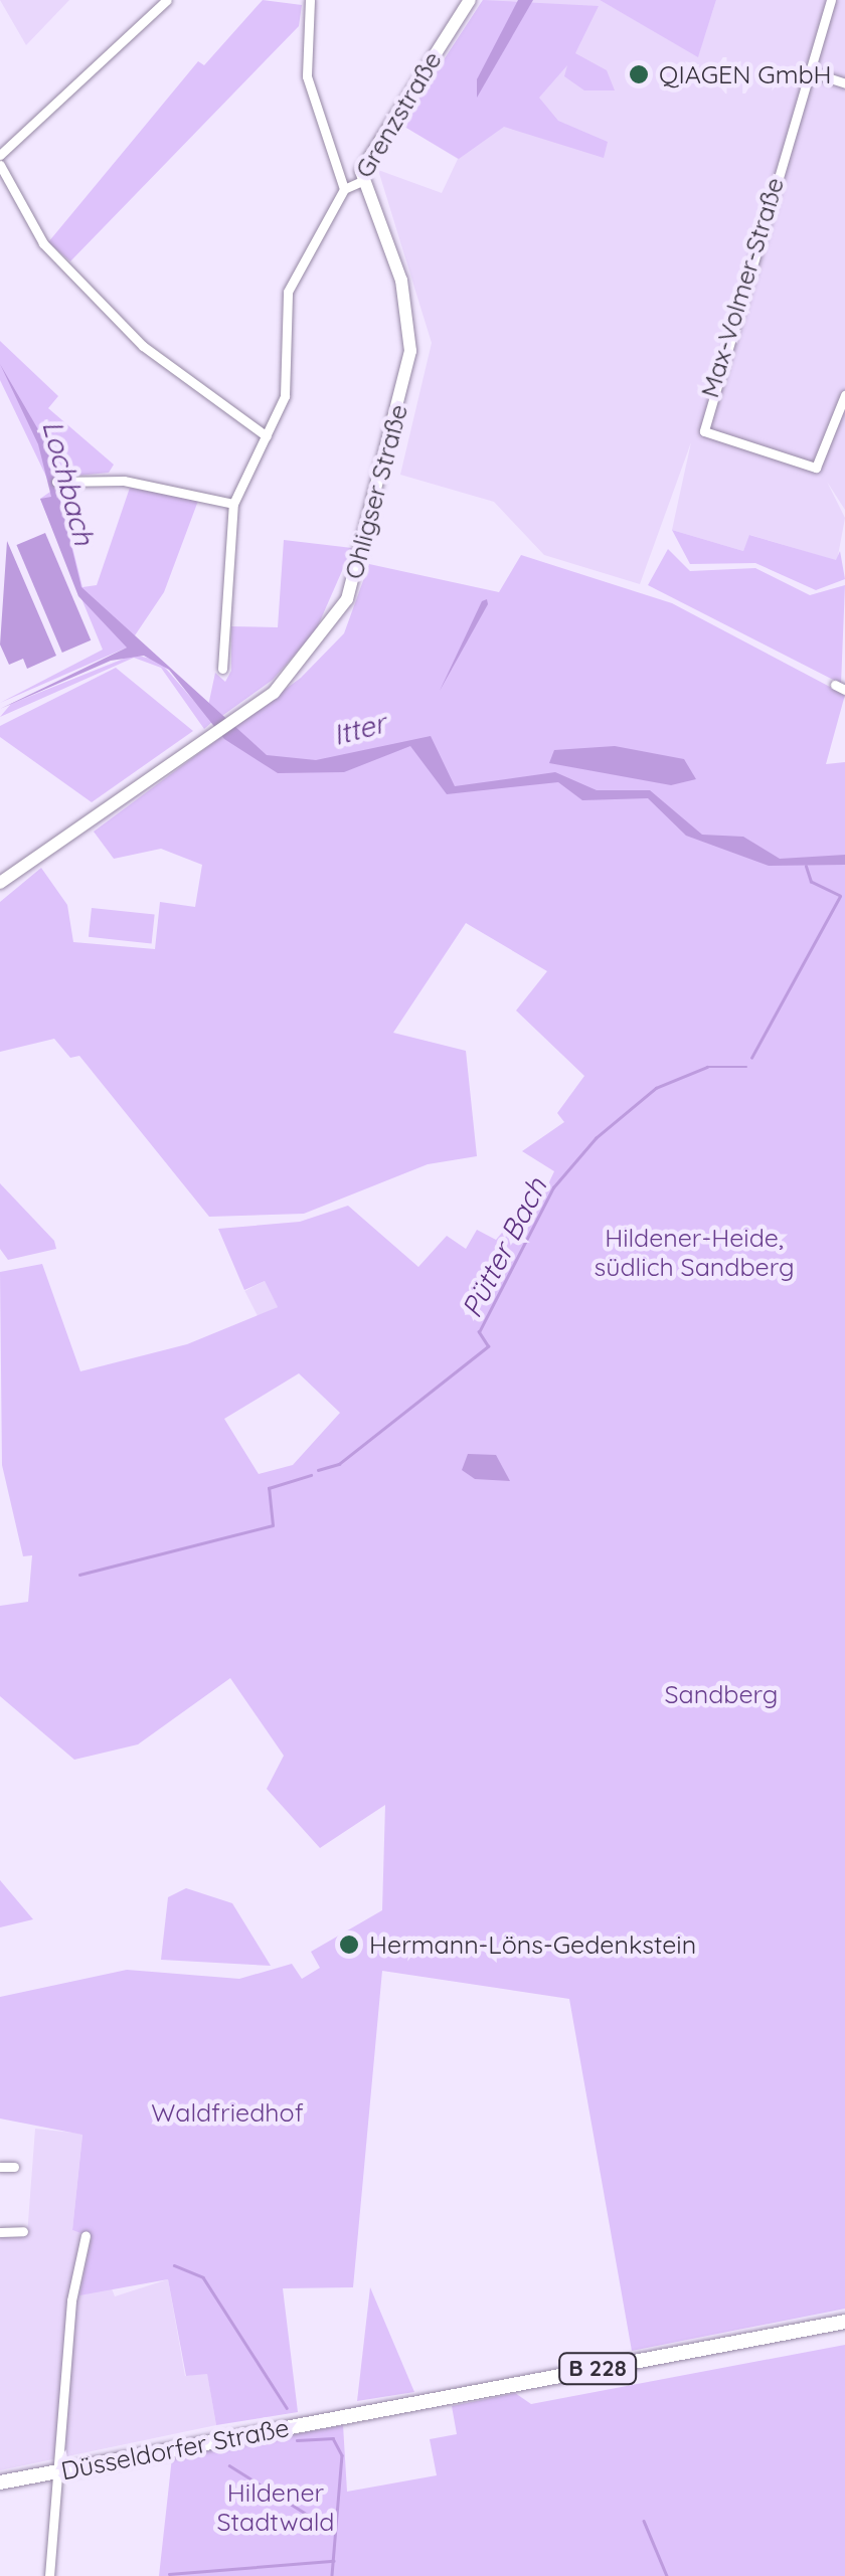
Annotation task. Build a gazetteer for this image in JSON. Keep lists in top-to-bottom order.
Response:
{
  "streets": {
    "main road": [
      "Grenzstraße",
      "Ohligser Straße",
      "B 228",
      "Düsseldorfer Straße"
    ],
    "street": ["Max-Volmer-Straße"]
  },
  "crossings": [
    ["Grenzstraße", "Ohligser Straße"]
  ],
  "water": ["Lochbach", "Itter", "Pütter Bach"],
  "parks": [
    "Hildener-Heide, südlich Sandberg",
    "Sandberg",
    "Waldfriedhof",
    "Hildener Stadtwald"
  ],
  "places": ["QIAGEN GmbH", "Hermann-Löns-Gedenkstein"]
}
